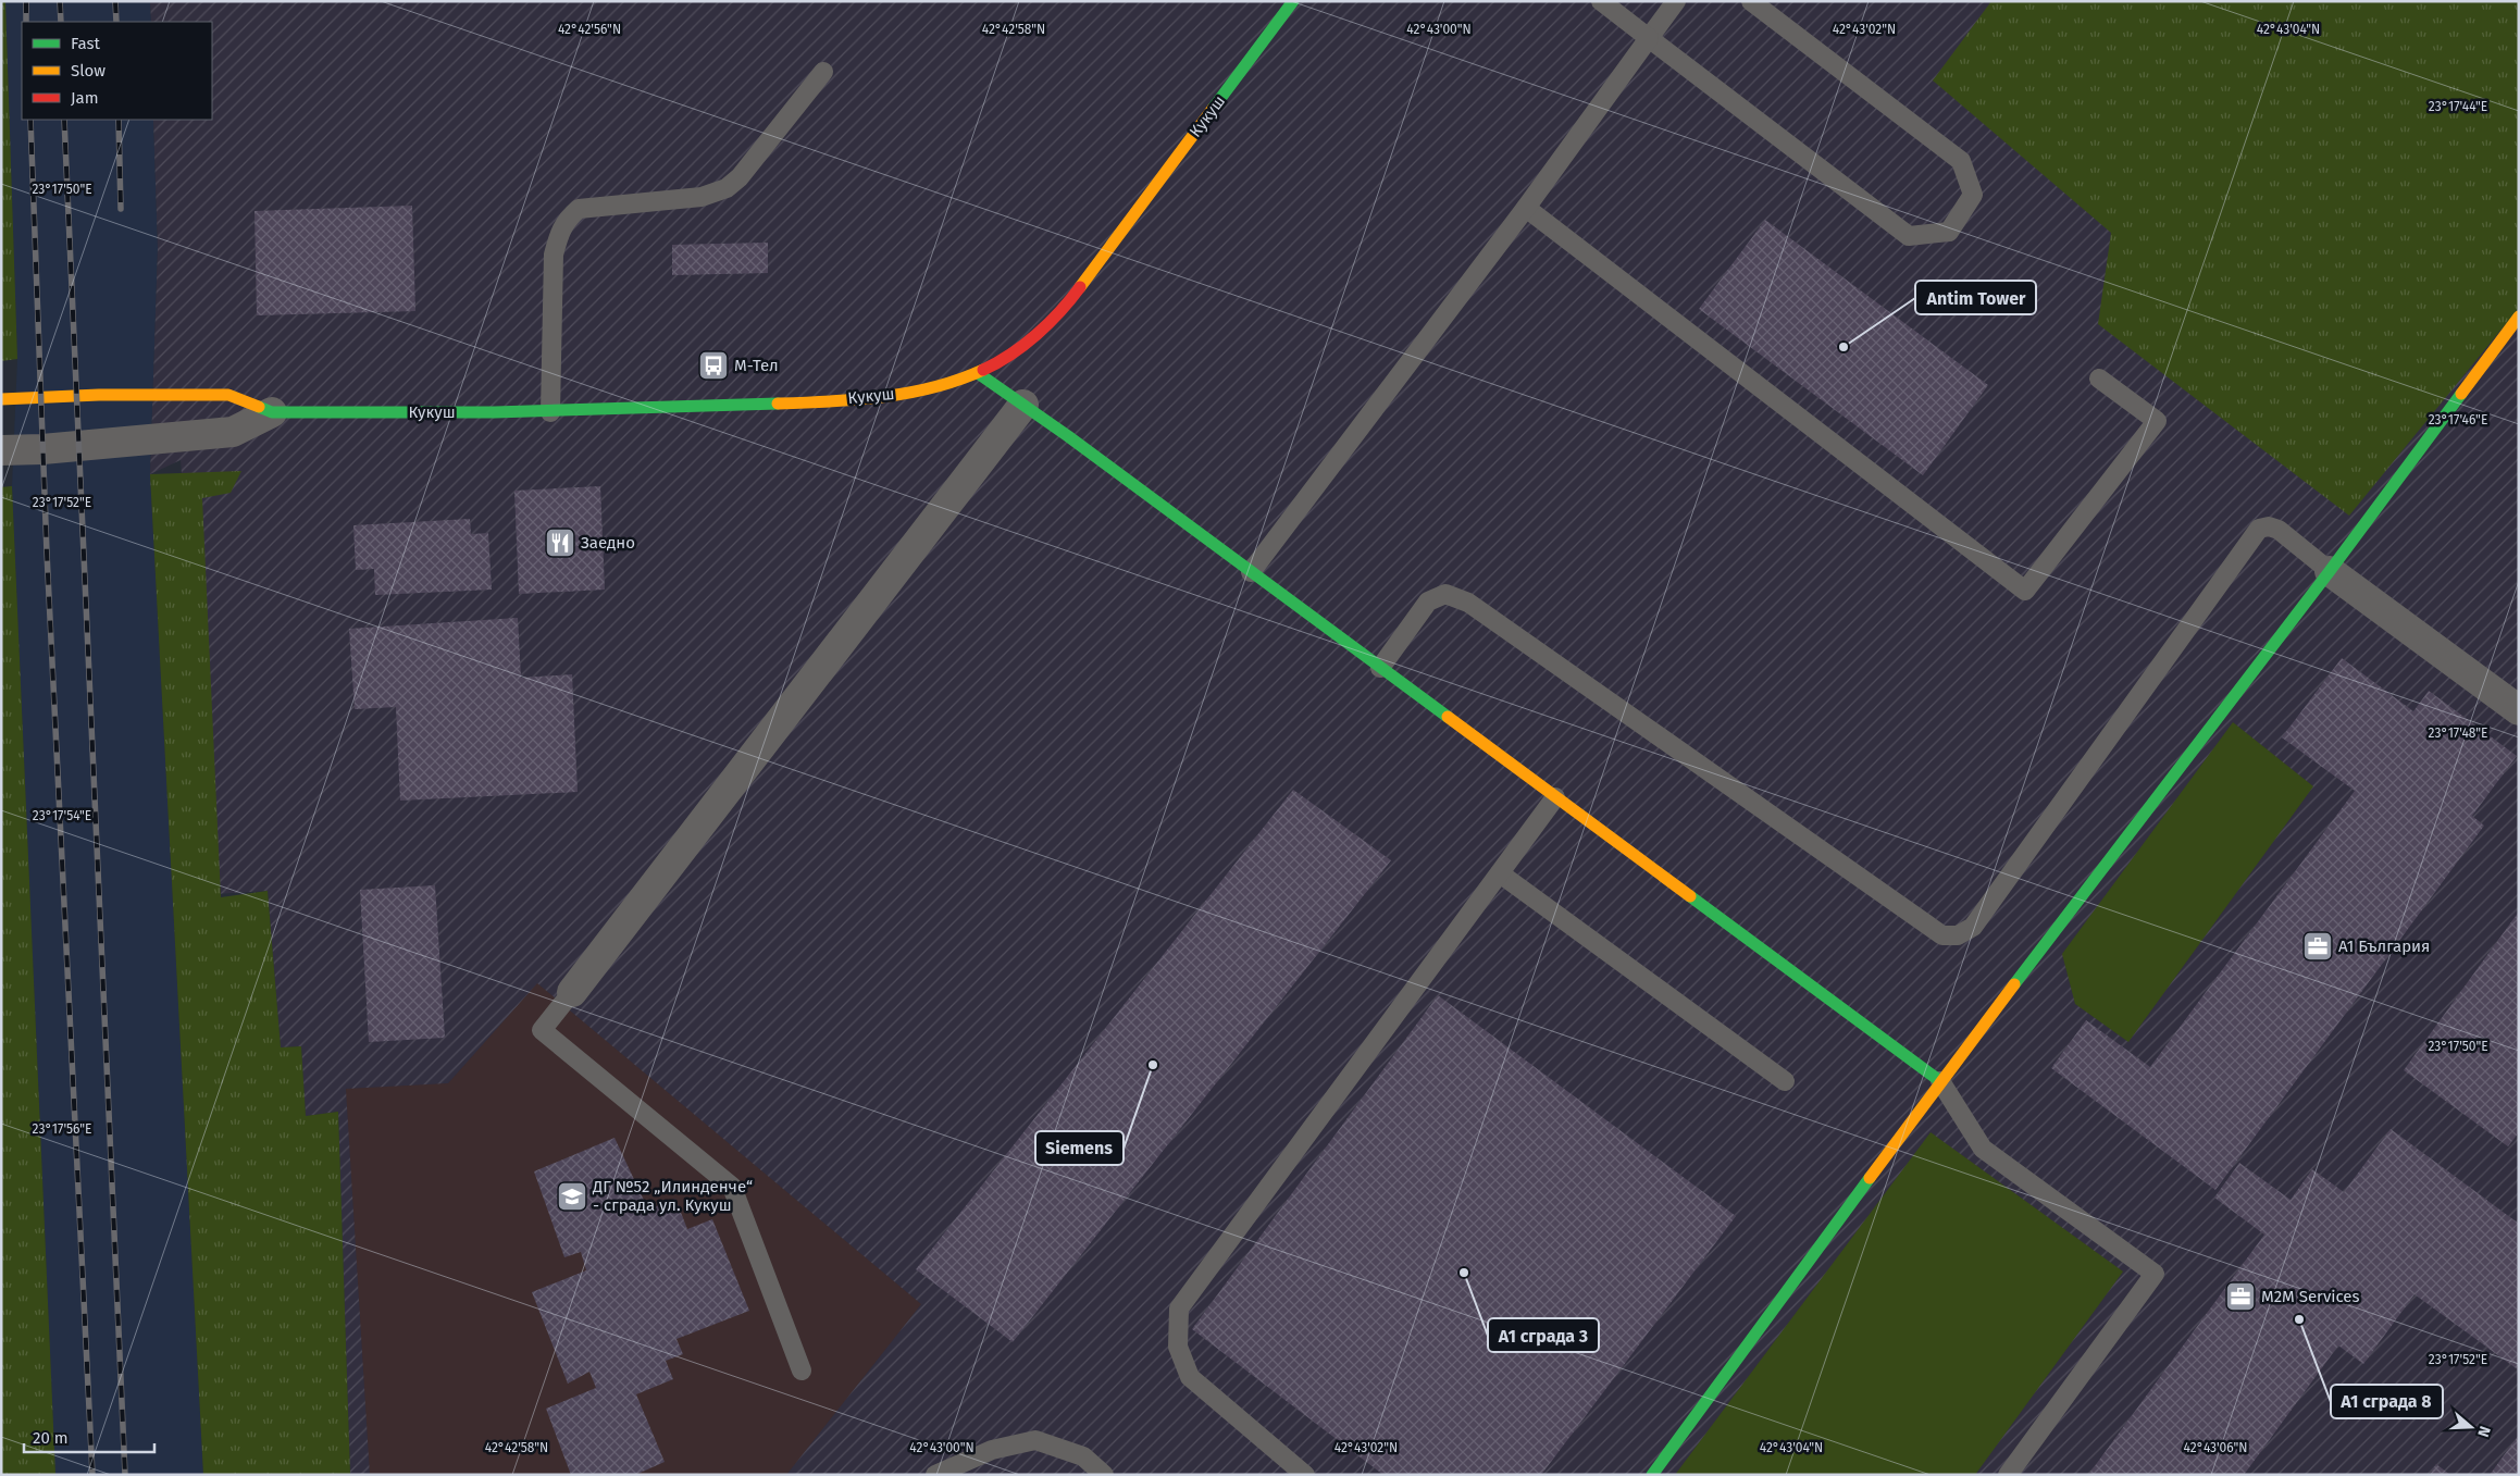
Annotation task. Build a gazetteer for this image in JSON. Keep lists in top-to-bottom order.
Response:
{
  "streets": {
    "street": ["Кукуш"]
  },
  "places": {
    "other": [
      "Antim Tower",
      "Siemens",
      "А1 сграда 3",
      "А1 сграда 8"
    ],
    "bus stop": ["М-Тел"],
    "restaurant": ["Заедно"],
    "office": ["А1 България", "M2M Services"],
    "school or university": ["ДГ №52 „Илинденче“ - сграда ул. Кукуш"]
  },
  "legend": ["Fast", "Slow", "Jam"],
  "scale_bar": "20 m",
  "north": "right",
  "coordinates": [
    "42°42'56\"N",
    "42°42'58\"N",
    "42°43'00\"N",
    "42°43'02\"N",
    "42°43'04\"N",
    "23°17'44\"E",
    "23°17'50\"E",
    "23°17'46\"E",
    "23°17'52\"E",
    "23°17'48\"E",
    "23°17'54\"E",
    "23°17'56\"E",
    "42°43'06\"N"
  ]
}
